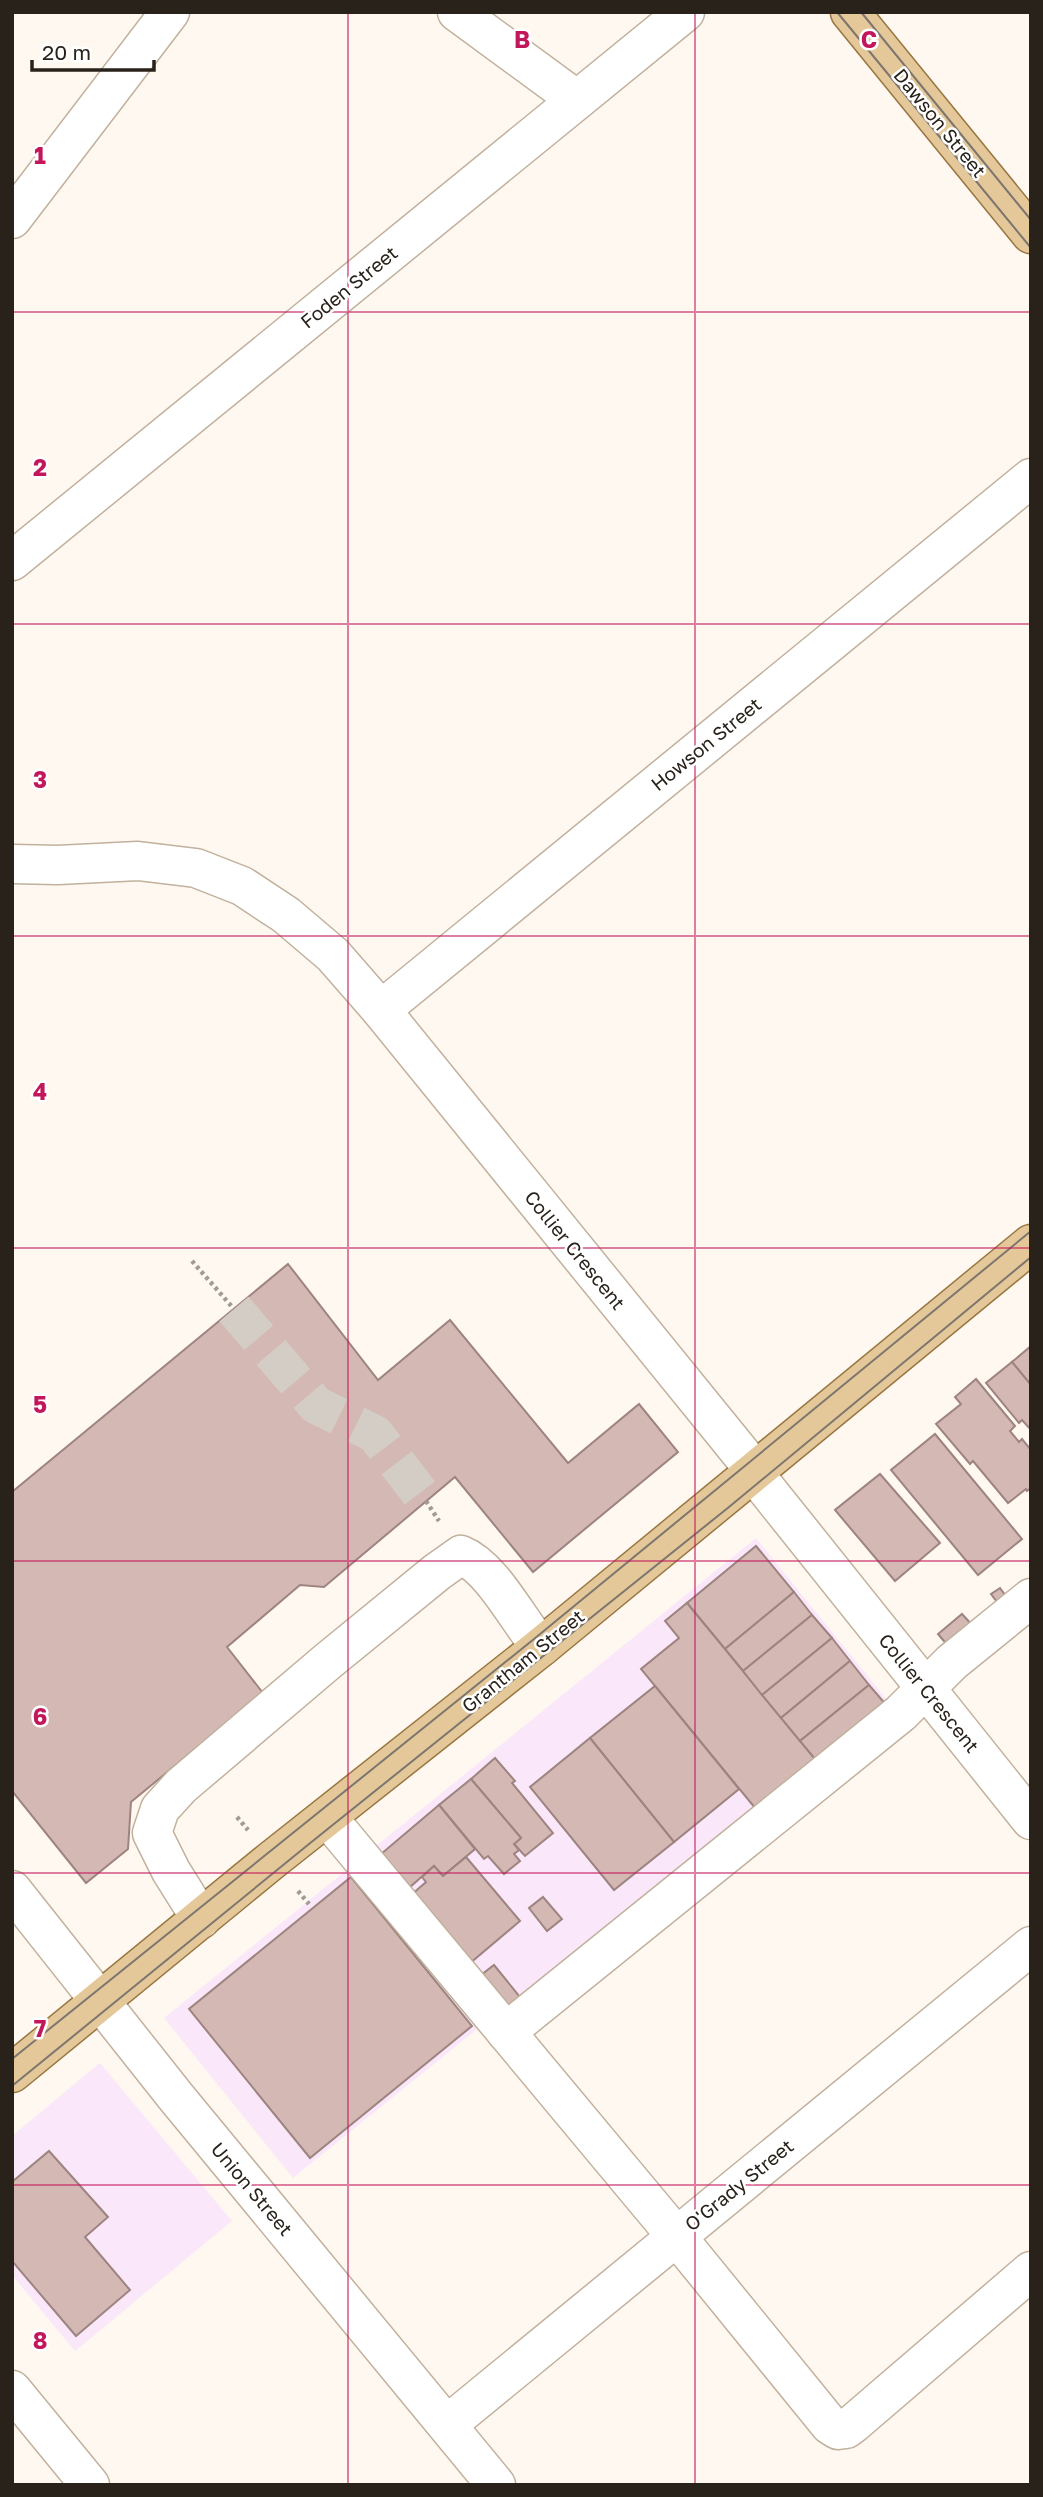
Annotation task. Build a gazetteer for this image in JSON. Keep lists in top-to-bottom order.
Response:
{
  "streets": {
    "main road": ["Dawson Street", "Grantham Street"],
    "street": [
      "Foden Street",
      "Howson Street",
      "Collier Crescent",
      "O'Grady Street",
      "Union Street"
    ]
  },
  "crossings": [
    ["Howson Street", "Collier Crescent"],
    ["Collier Crescent", "Grantham Street"],
    ["Grantham Street", "Union Street"],
    ["O'Grady Street", "Union Street"]
  ],
  "scale_bar": "20 m",
  "grid": {
    "columns": ["B", "C"],
    "rows": [
      "1",
      "2",
      "3",
      "4",
      "5",
      "6",
      "7",
      "8"
    ]
  }
}
